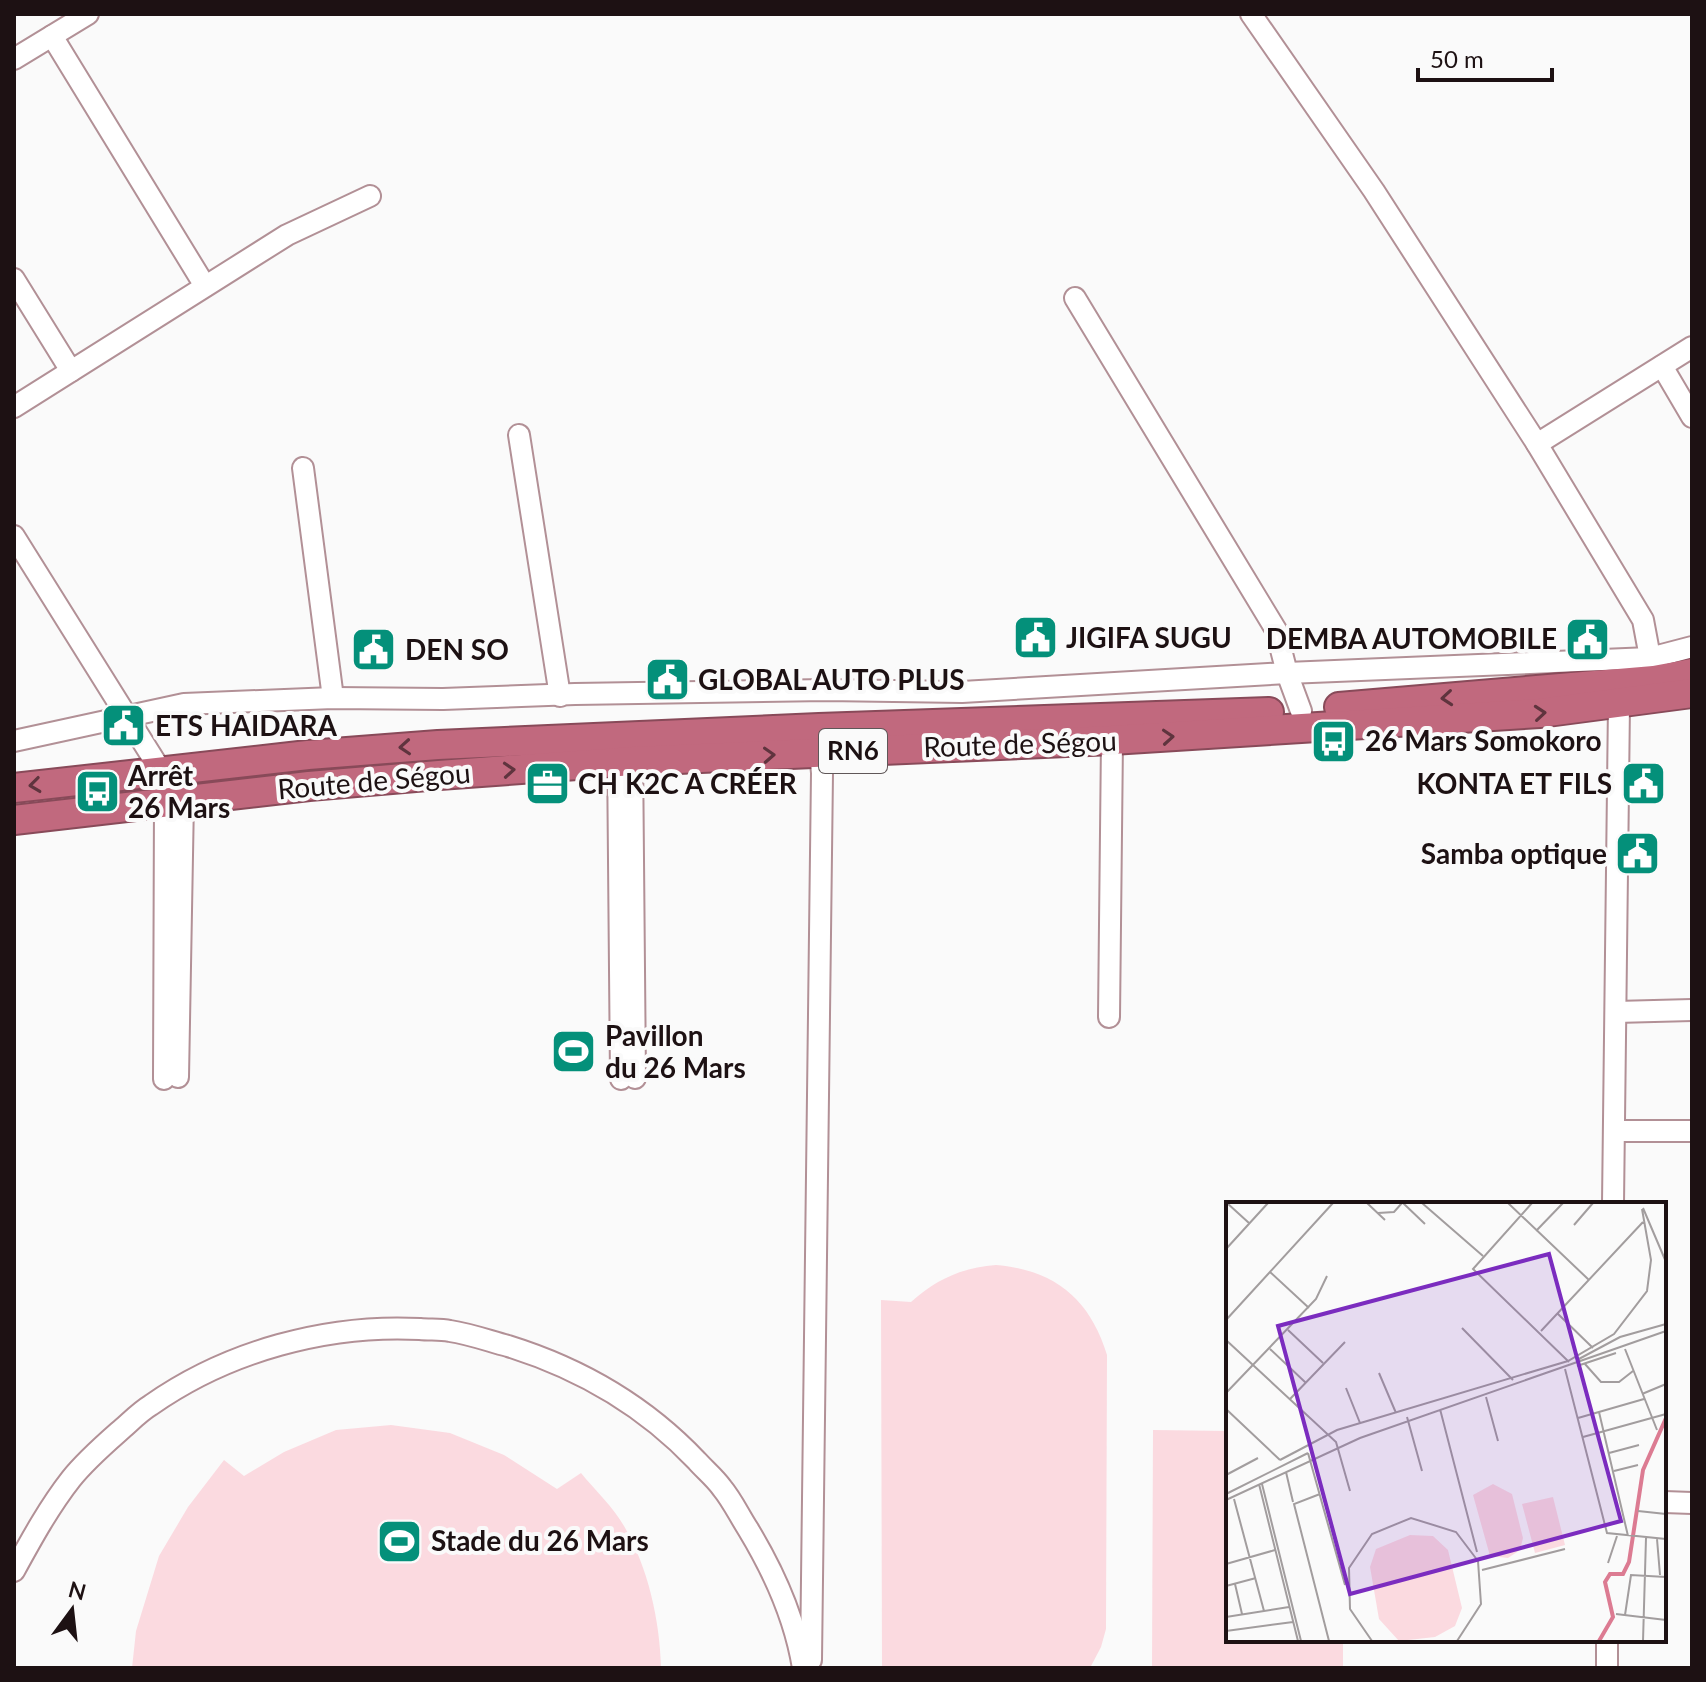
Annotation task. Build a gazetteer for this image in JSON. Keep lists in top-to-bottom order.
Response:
{
  "streets": {
    "highway": ["Route de Ségou", "RN6"]
  },
  "places": {
    "public building": [
      "JIGIFA SUGU",
      "DEMBA AUTOMOBILE",
      "DEN SO",
      "GLOBAL AUTO PLUS",
      "ETS HAIDARA",
      "KONTA ET FILS",
      "Samba optique"
    ],
    "bus stop": ["26 Mars Somokoro", "Arrêt 26 Mars"],
    "office": ["CH K2C A CRÉER"],
    "sports": ["Pavillon du 26 Mars", "Stade du 26 Mars"]
  },
  "scale_bar": "50 m",
  "north": "top"
}
